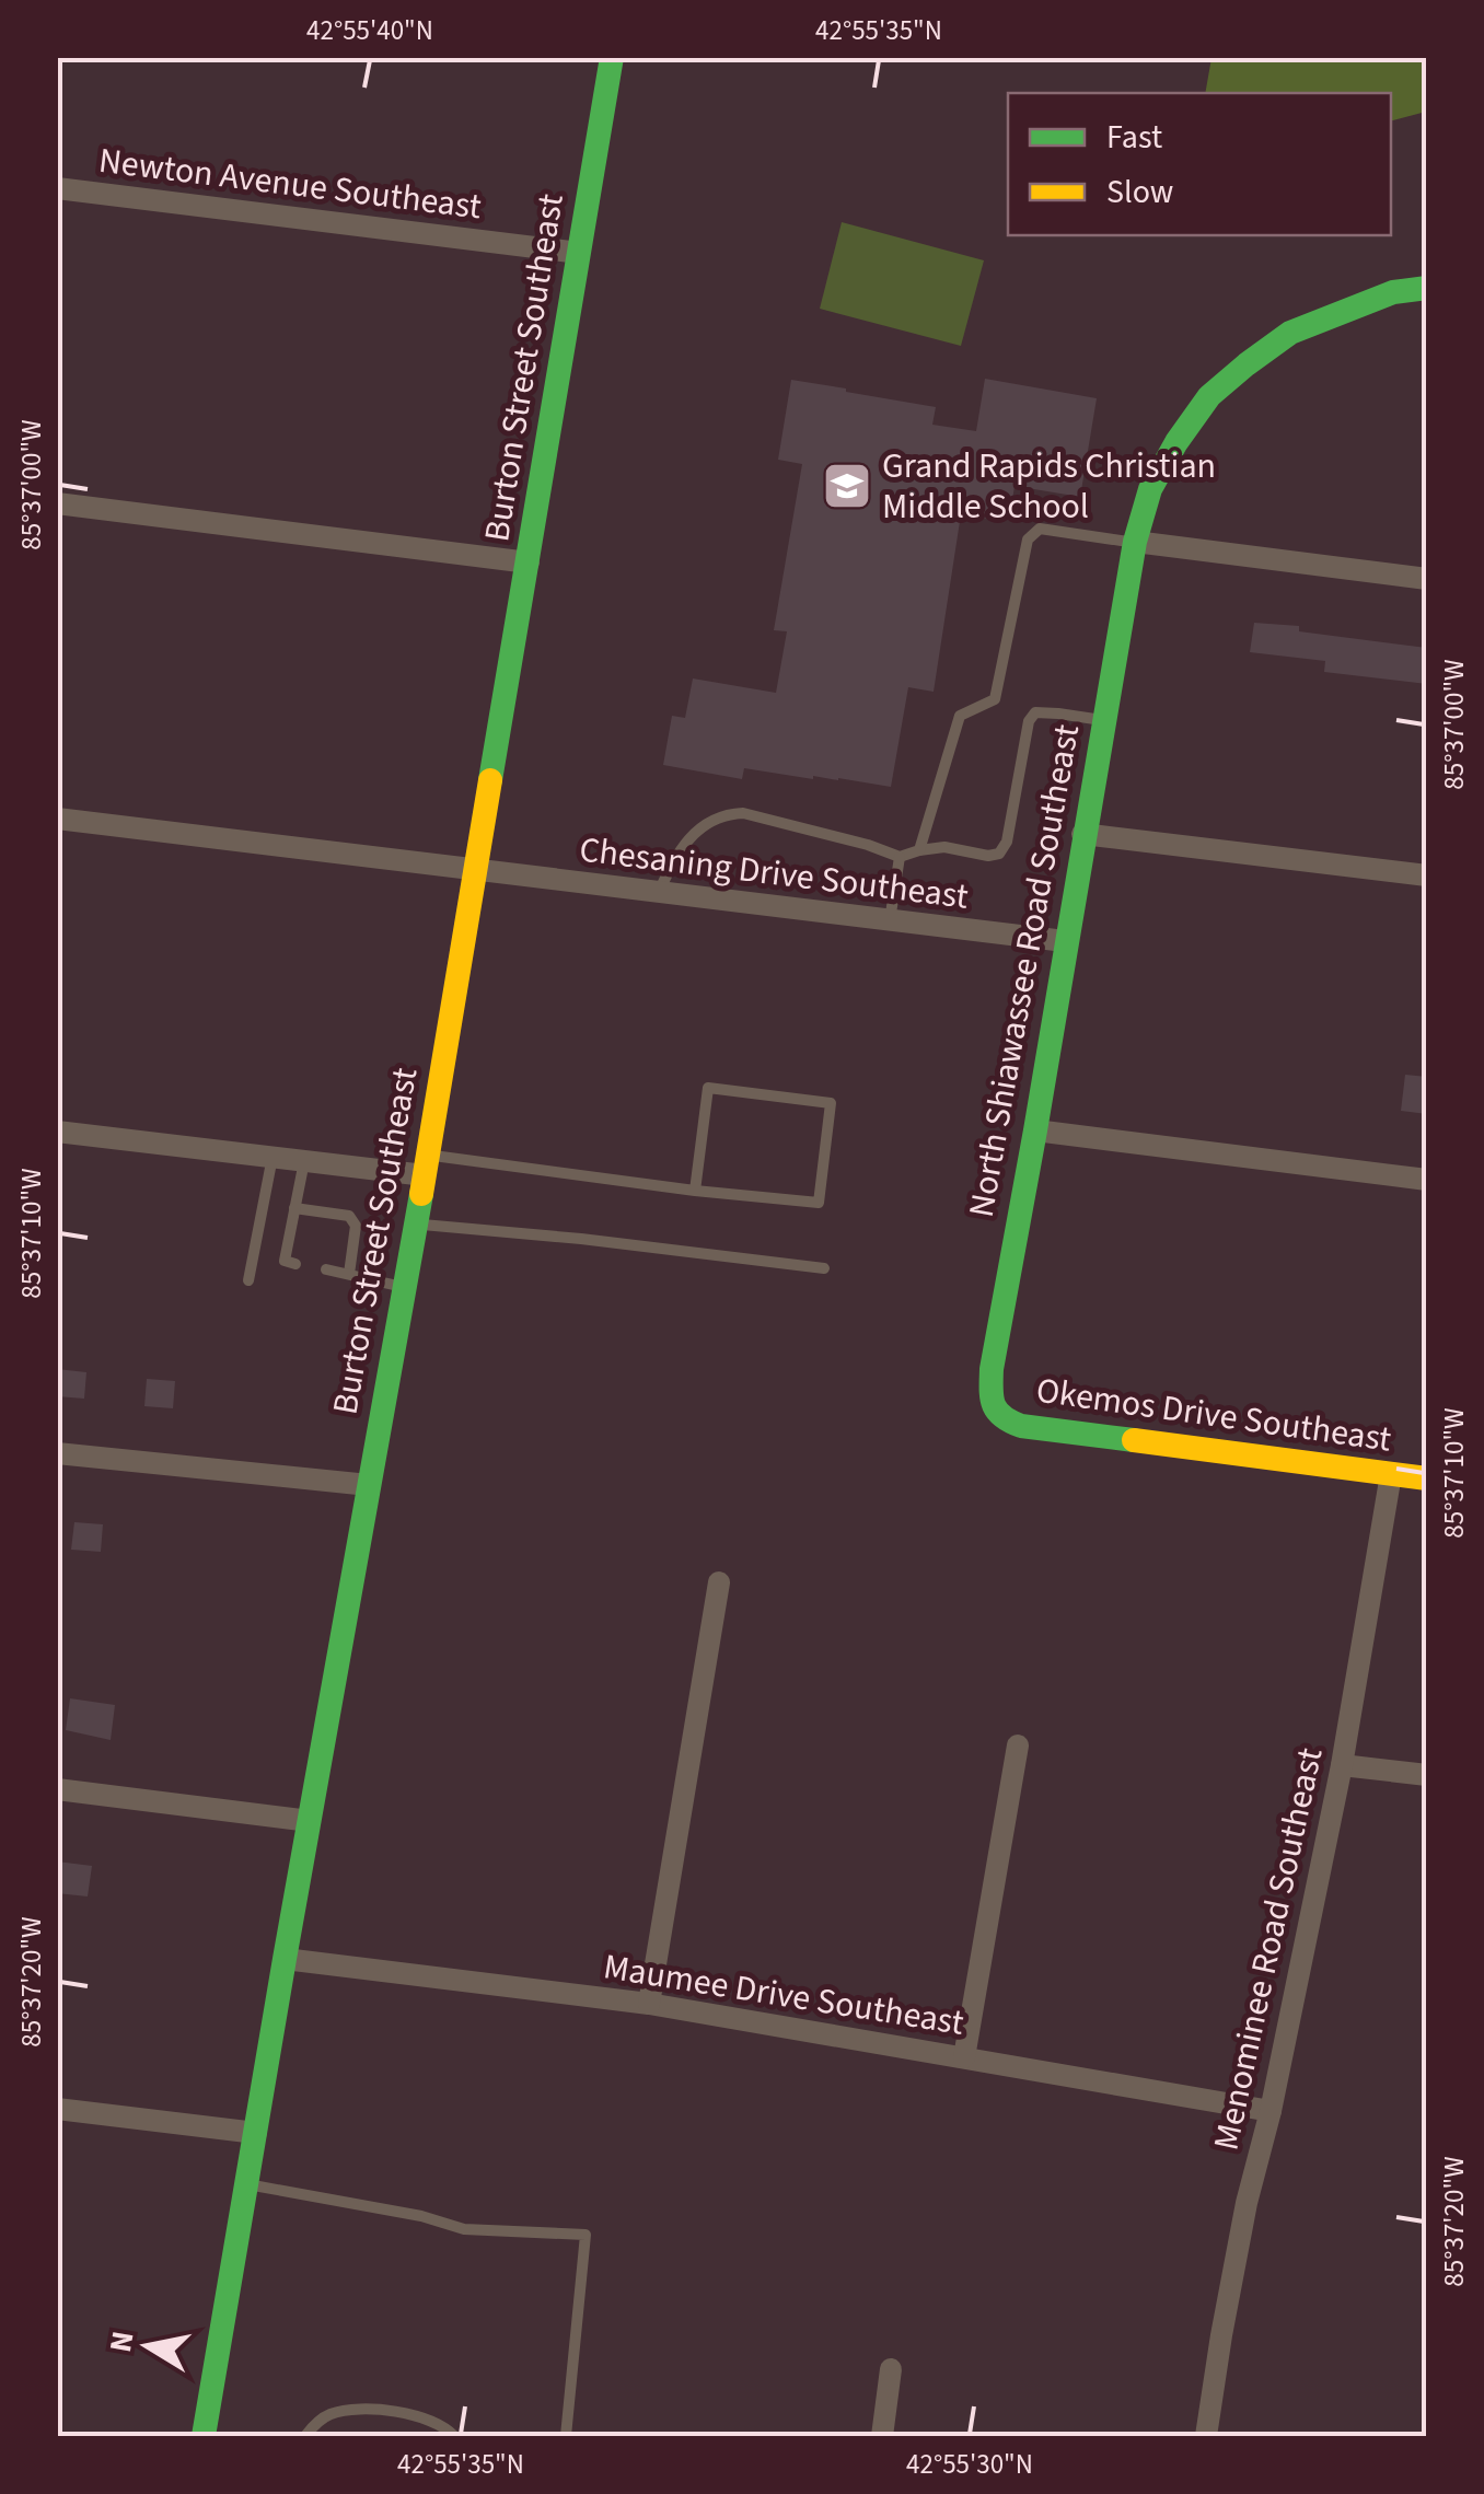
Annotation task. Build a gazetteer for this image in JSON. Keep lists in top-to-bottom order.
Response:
{
  "streets": {
    "main road": ["Burton Street Southeast", "North Shiawassee Road Southeast", "Okemos Drive Southeast"],
    "street": [
      "Newton Avenue Southeast",
      "Chesaning Drive Southeast",
      "Menominee Road Southeast",
      "Maumee Drive Southeast"
    ]
  },
  "crossings": [
    ["Newton Avenue Southeast", "Burton Street Southeast"],
    ["Burton Street Southeast", "Chesaning Drive Southeast"],
    ["Burton Street Southeast", "Maumee Drive Southeast"],
    ["Chesaning Drive Southeast", "North Shiawassee Road Southeast"],
    ["North Shiawassee Road Southeast", "Okemos Drive Southeast"],
    ["Okemos Drive Southeast", "Menominee Road Southeast"],
    ["Menominee Road Southeast", "Maumee Drive Southeast"]
  ],
  "places": {
    "school or university": ["Grand Rapids Christian Middle School"]
  },
  "legend": ["Fast", "Slow"],
  "north": "left",
  "coordinates": [
    "42°55'40\"N",
    "42°55'35\"N",
    "85°37'00\"W",
    "85°37'10\"W",
    "85°37'20\"W",
    "42°55'30\"N"
  ]
}
